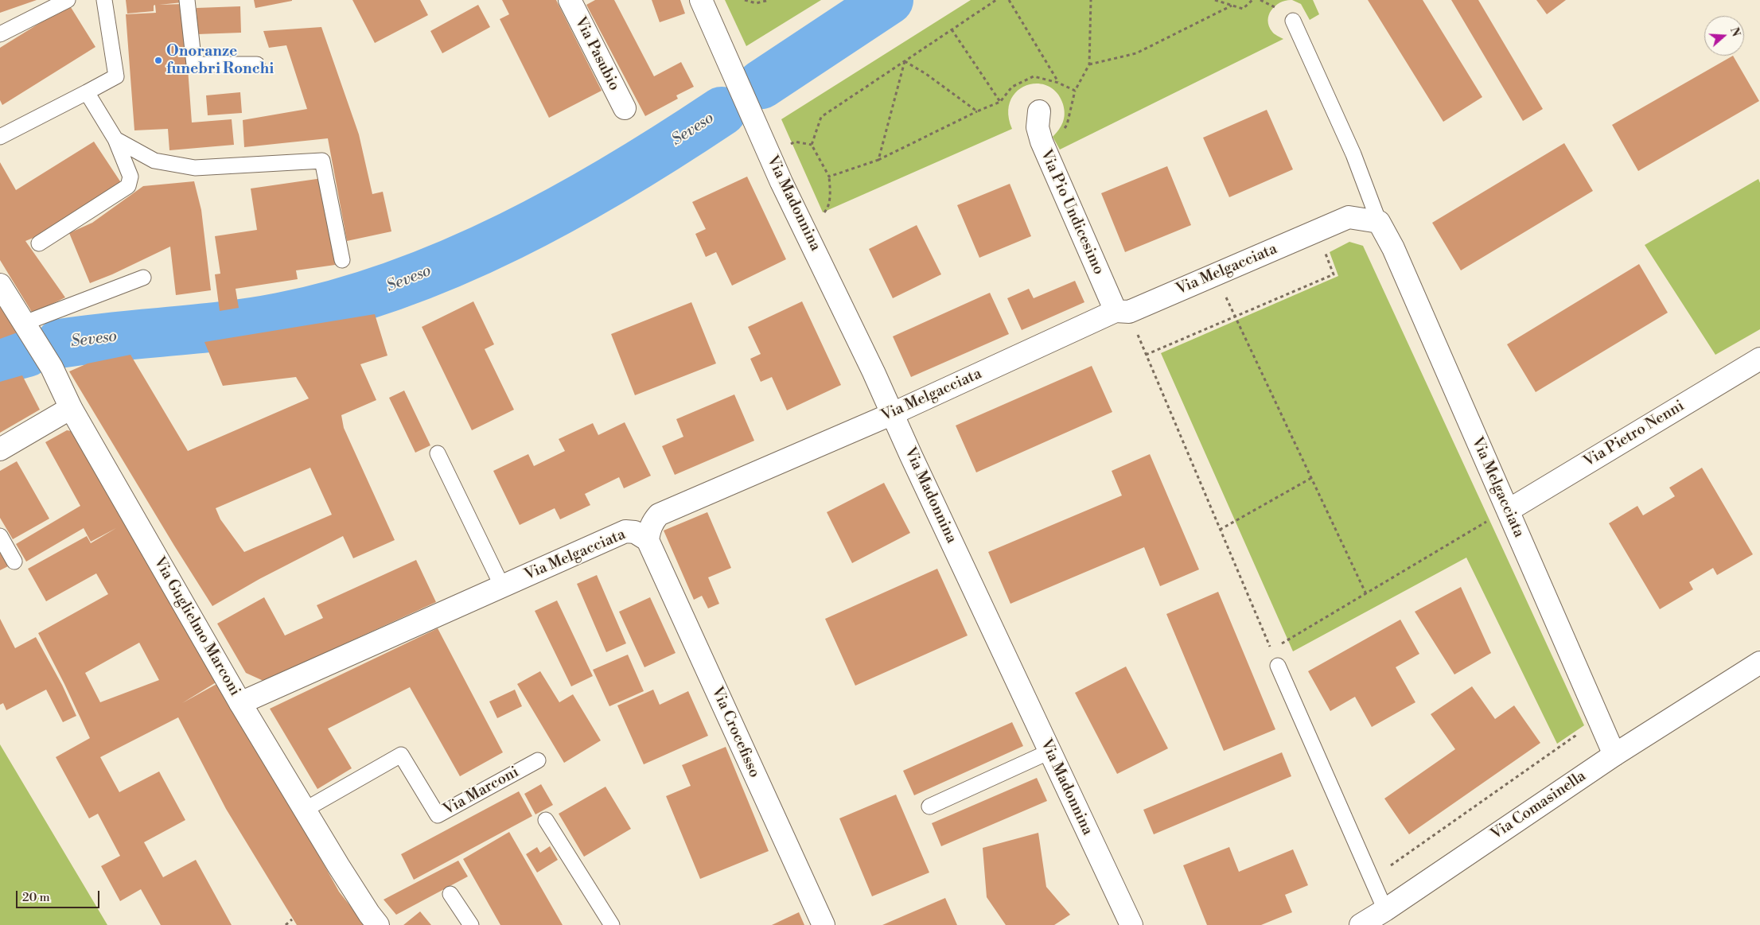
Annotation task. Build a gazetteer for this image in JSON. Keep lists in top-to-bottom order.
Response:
{
  "streets": {
    "street": [
      "Via Pasubio",
      "Via Madonnina",
      "Via Pio Undicesimo",
      "Via Melgacciata",
      "Via Pietro Nenni",
      "Via Guglielmo Marconi",
      "Via Crocefisso",
      "Via Comasinella"
    ],
    "lane": ["Via Marconi"]
  },
  "crossings": [
    ["Via Madonnina", "Via Melgacciata"],
    ["Via Pio Undicesimo", "Via Melgacciata"],
    ["Via Melgacciata", "Via Pietro Nenni"],
    ["Via Melgacciata", "Via Guglielmo Marconi"],
    ["Via Melgacciata", "Via Crocefisso"],
    ["Via Melgacciata", "Via Comasinella"],
    ["Via Guglielmo Marconi", "Via Marconi"]
  ],
  "water": ["Seveso"],
  "places": ["Onoranze funebri Ronchi"],
  "scale_bar": "20 m",
  "north": "right"
}
